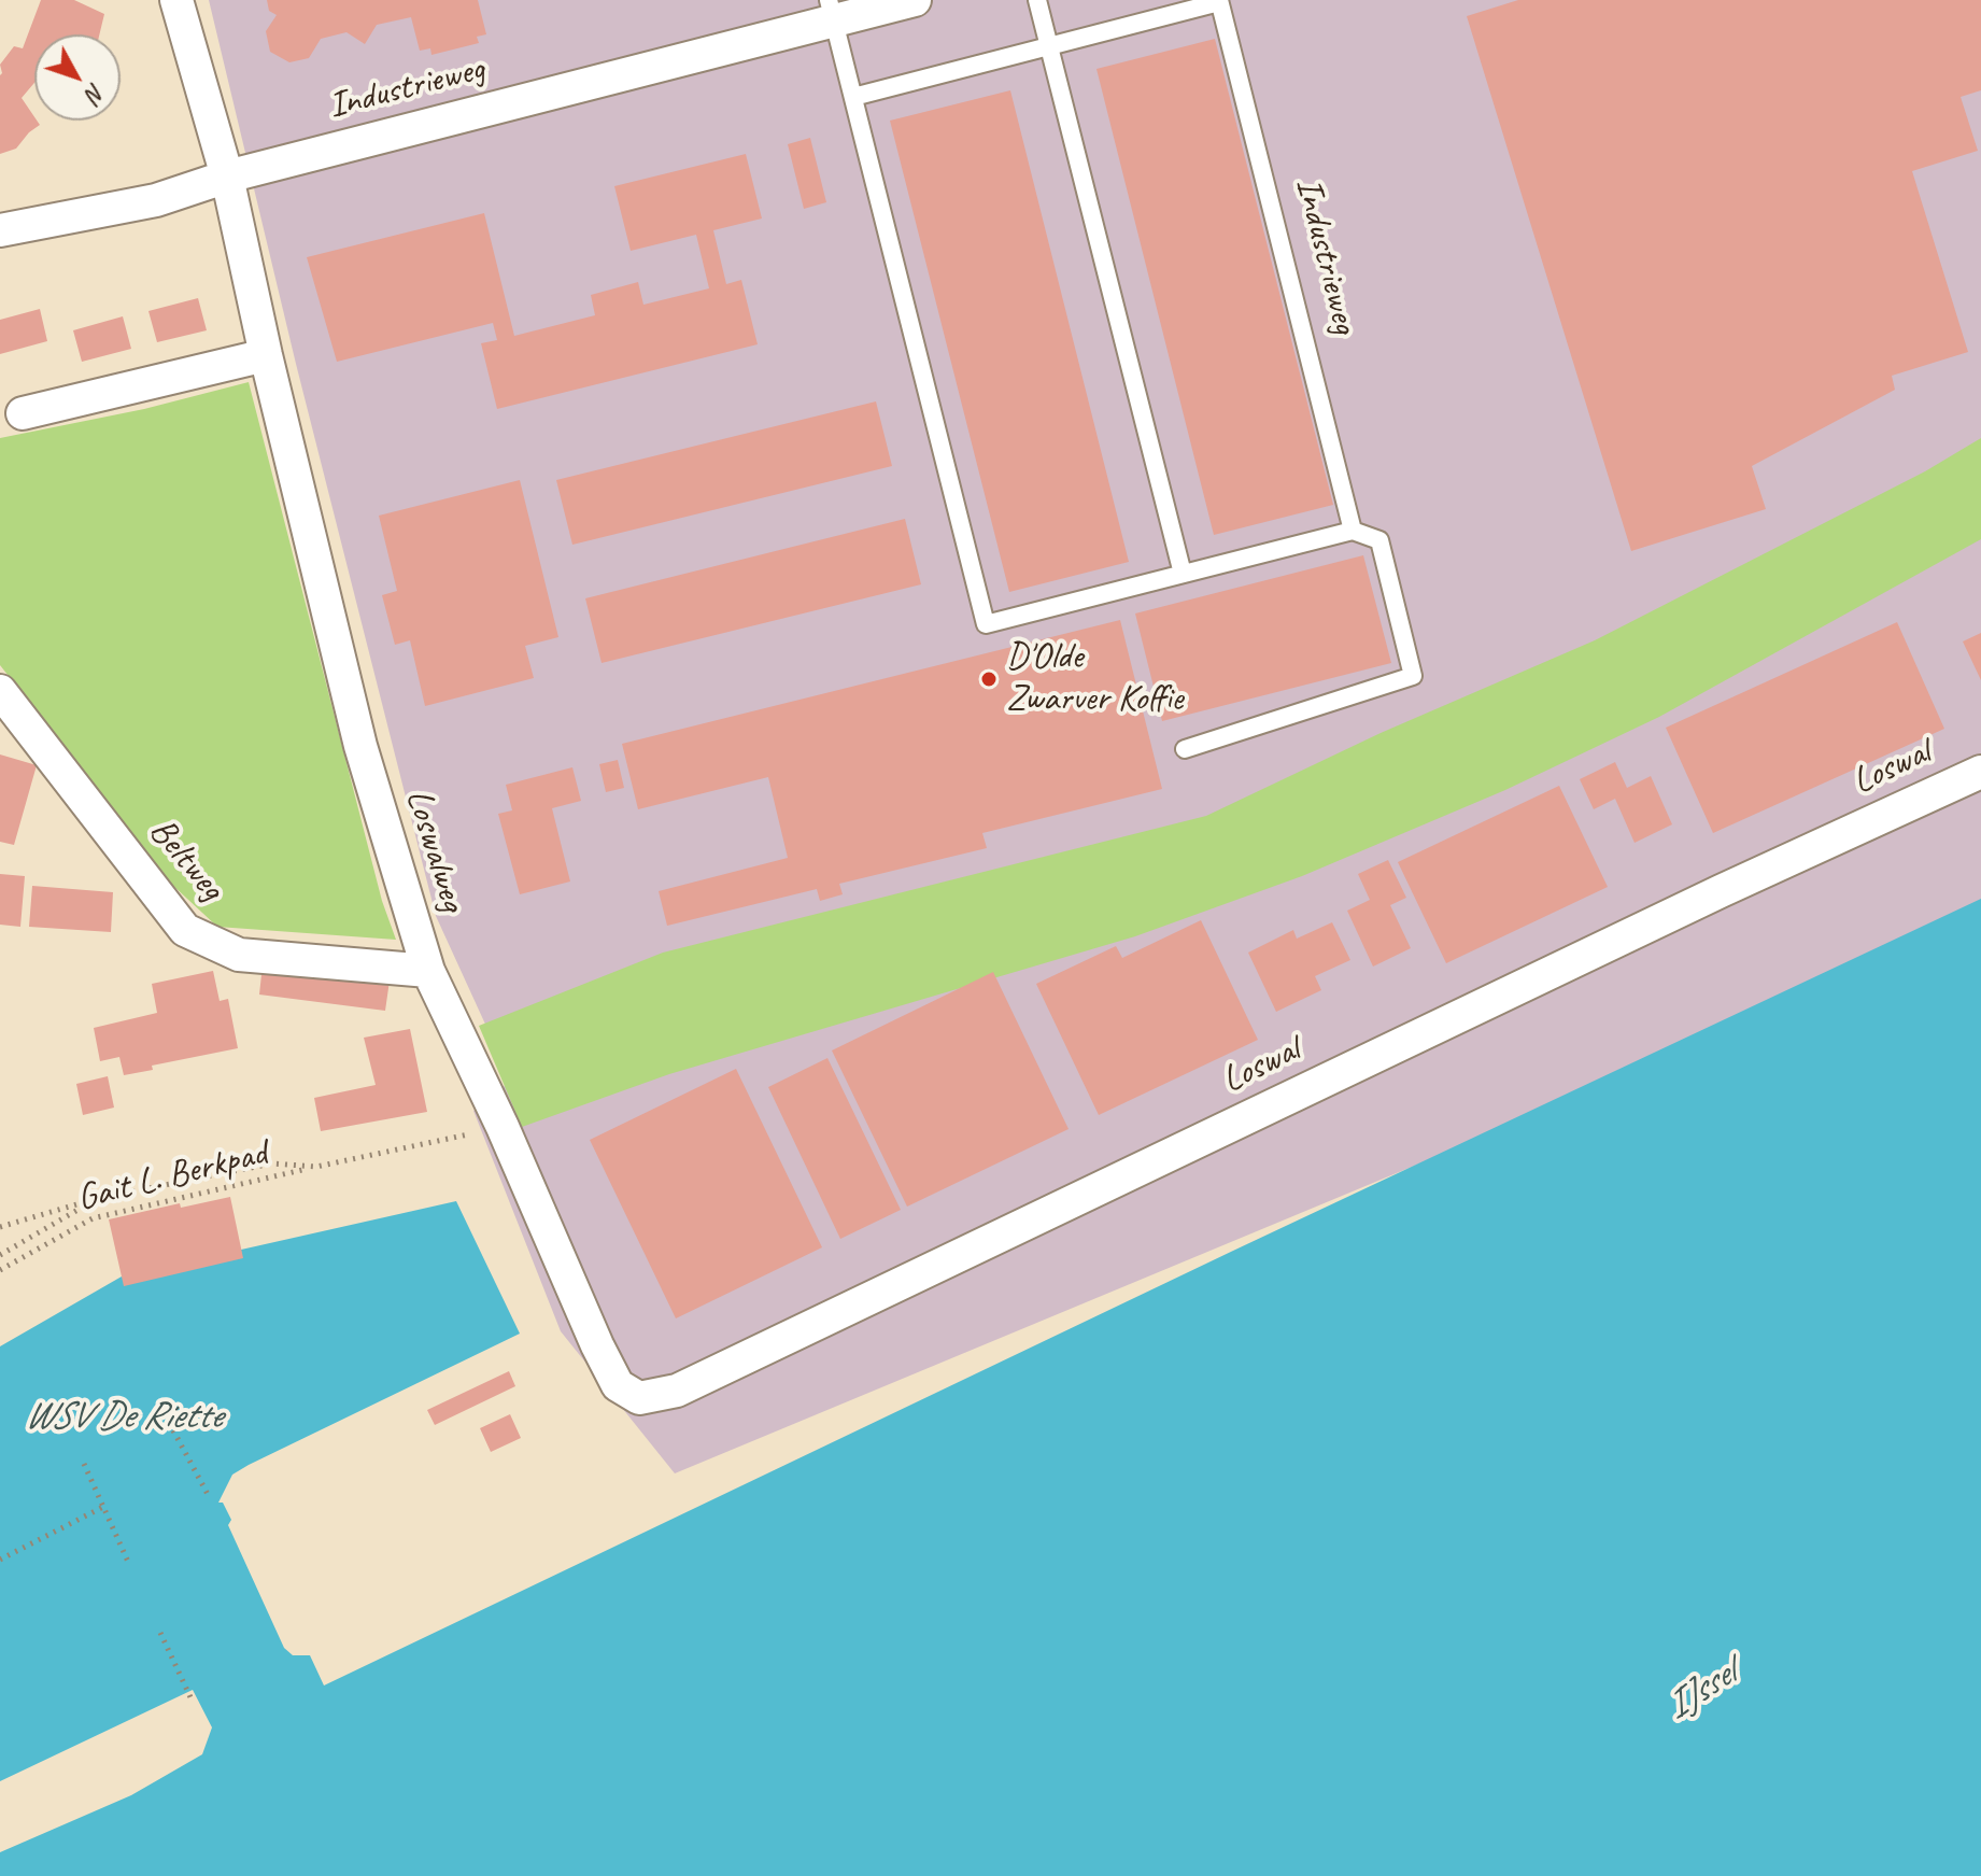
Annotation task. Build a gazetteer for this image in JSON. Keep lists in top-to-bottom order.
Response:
{
  "streets": {
    "street": [
      "Industrieweg",
      "Loswal",
      "Loswalweg",
      "Beltweg"
    ],
    "path": ["Gait L. Berkpad"]
  },
  "crossings": [
    ["Industrieweg", "Loswalweg"],
    ["Loswal", "Loswalweg"],
    ["Loswalweg", "Beltweg"],
    ["Loswalweg", "Gait L. Berkpad"]
  ],
  "water": ["WSV De Riette", "IJssel"],
  "places": ["D'Olde Zwarver Koffie"],
  "north": "bottom right"
}
